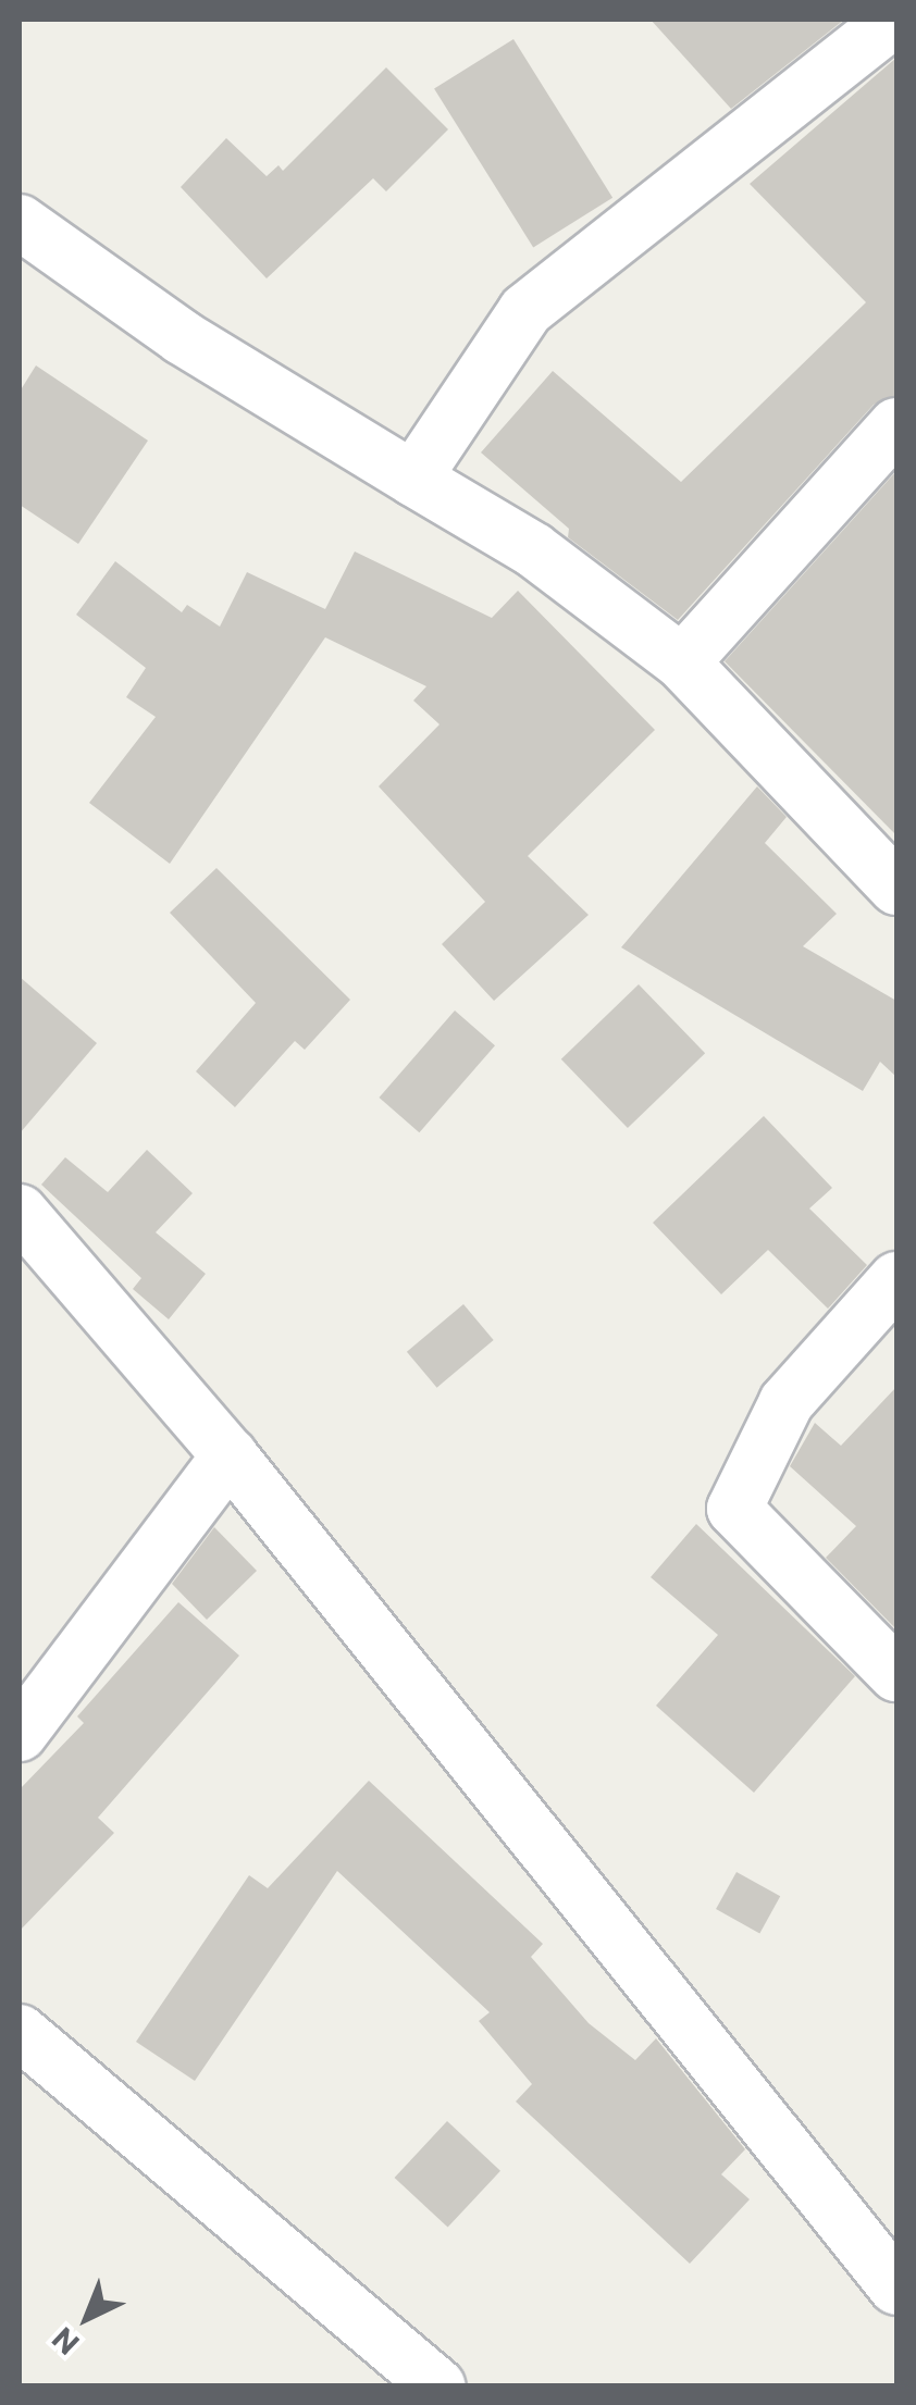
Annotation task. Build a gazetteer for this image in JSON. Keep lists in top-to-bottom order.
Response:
{
  "north": "bottom left"
}
